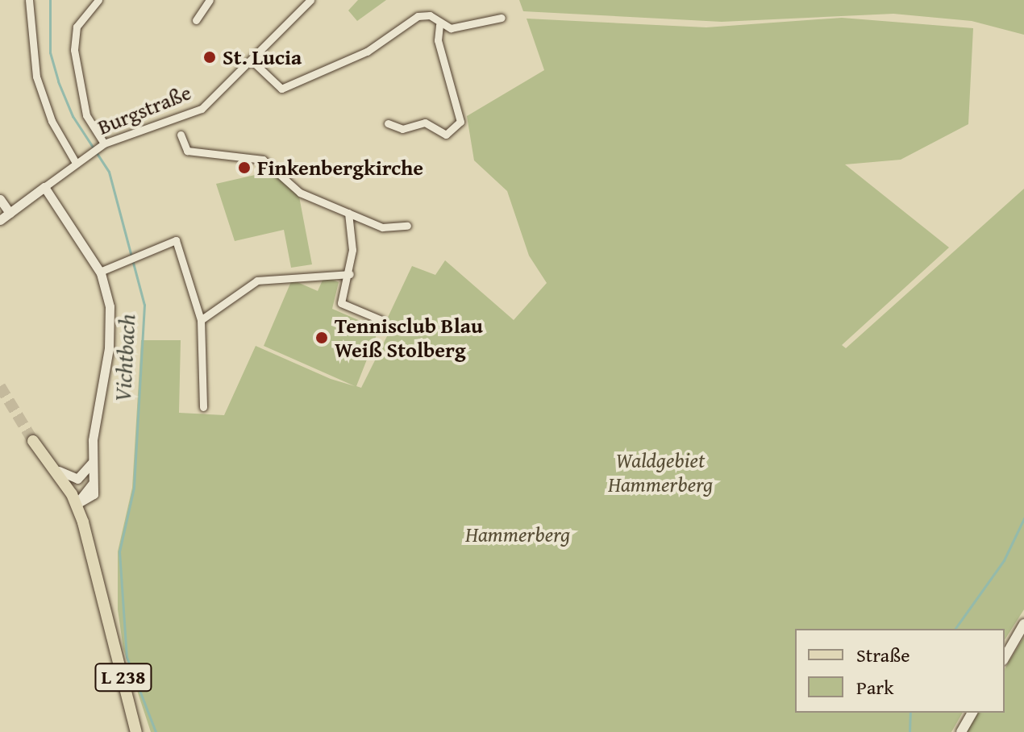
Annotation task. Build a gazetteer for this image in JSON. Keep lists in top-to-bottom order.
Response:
{
  "streets": {
    "main road": ["L 238"],
    "street": ["Burgstraße"]
  },
  "water": ["Vichtbach"],
  "parks": ["Waldgebiet Hammerberg", "Hammerberg"],
  "places": ["St. Lucia", "Finkenbergkirche", "Tennisclub Blau Weiß Stolberg"],
  "legend": ["Straße", "Park"]
}
